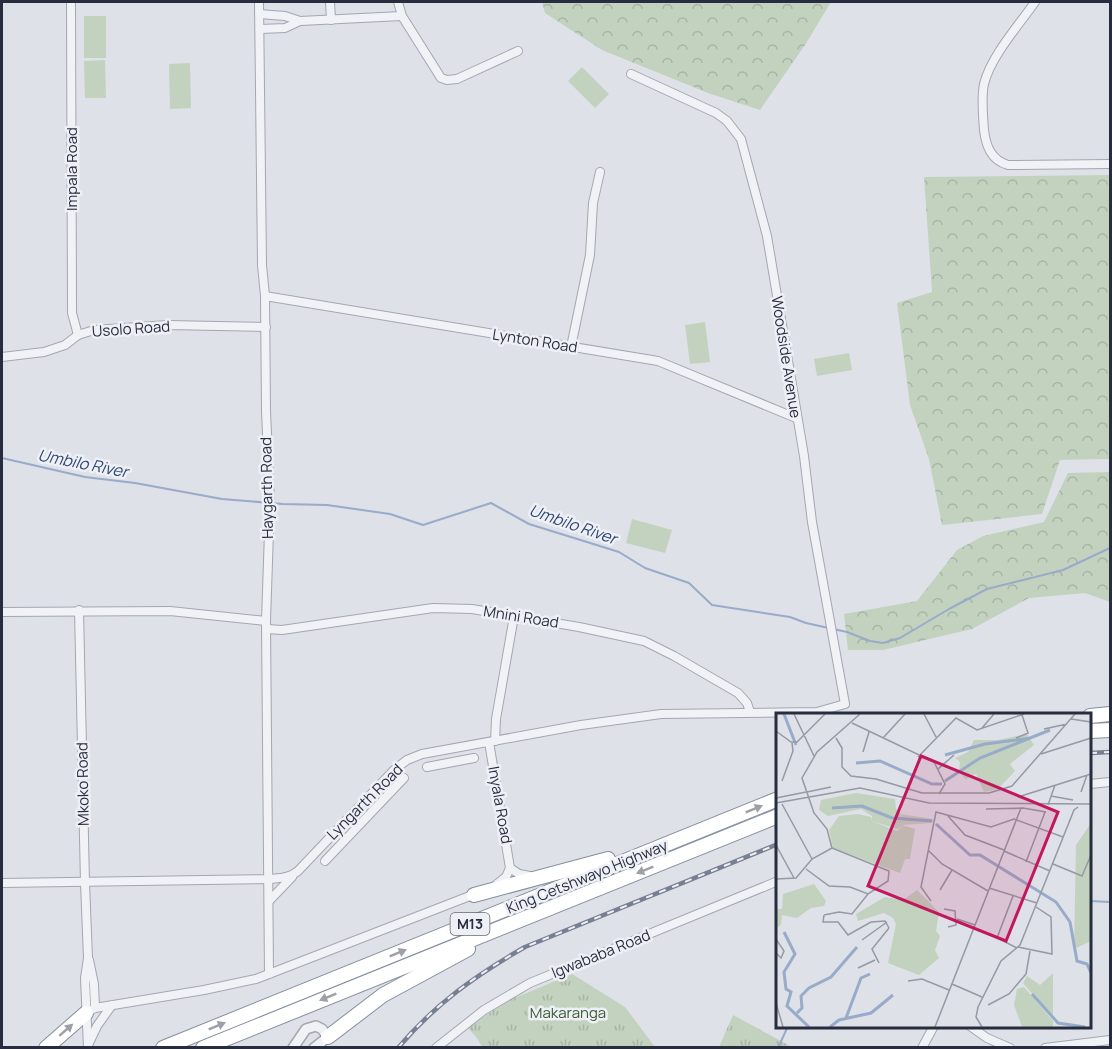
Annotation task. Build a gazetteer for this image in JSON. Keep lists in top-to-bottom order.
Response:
{
  "streets": {
    "highway": ["King Cetshwayo Highway", "M13"],
    "street": [
      "Impala Road",
      "Usolo Road",
      "Lynton Road",
      "Woodside Avenue",
      "Haygarth Road",
      "Mnini Road",
      "Mkoko Road",
      "Lyngarth Road",
      "Inyala Road",
      "Igwababa Road"
    ]
  },
  "crossings": [
    ["Impala Road", "Usolo Road"],
    ["Usolo Road", "Haygarth Road"],
    ["Lynton Road", "Woodside Avenue"],
    ["Lynton Road", "Haygarth Road"],
    ["Woodside Avenue", "Lyngarth Road"],
    ["Haygarth Road", "Mnini Road"],
    ["Haygarth Road", "Lyngarth Road"],
    ["Mnini Road", "Mkoko Road"],
    ["Mnini Road", "Lyngarth Road"],
    ["Mnini Road", "Inyala Road"],
    ["Lyngarth Road", "Inyala Road"]
  ],
  "water": ["Umbilo River"],
  "parks": ["Makaranga"]
}
